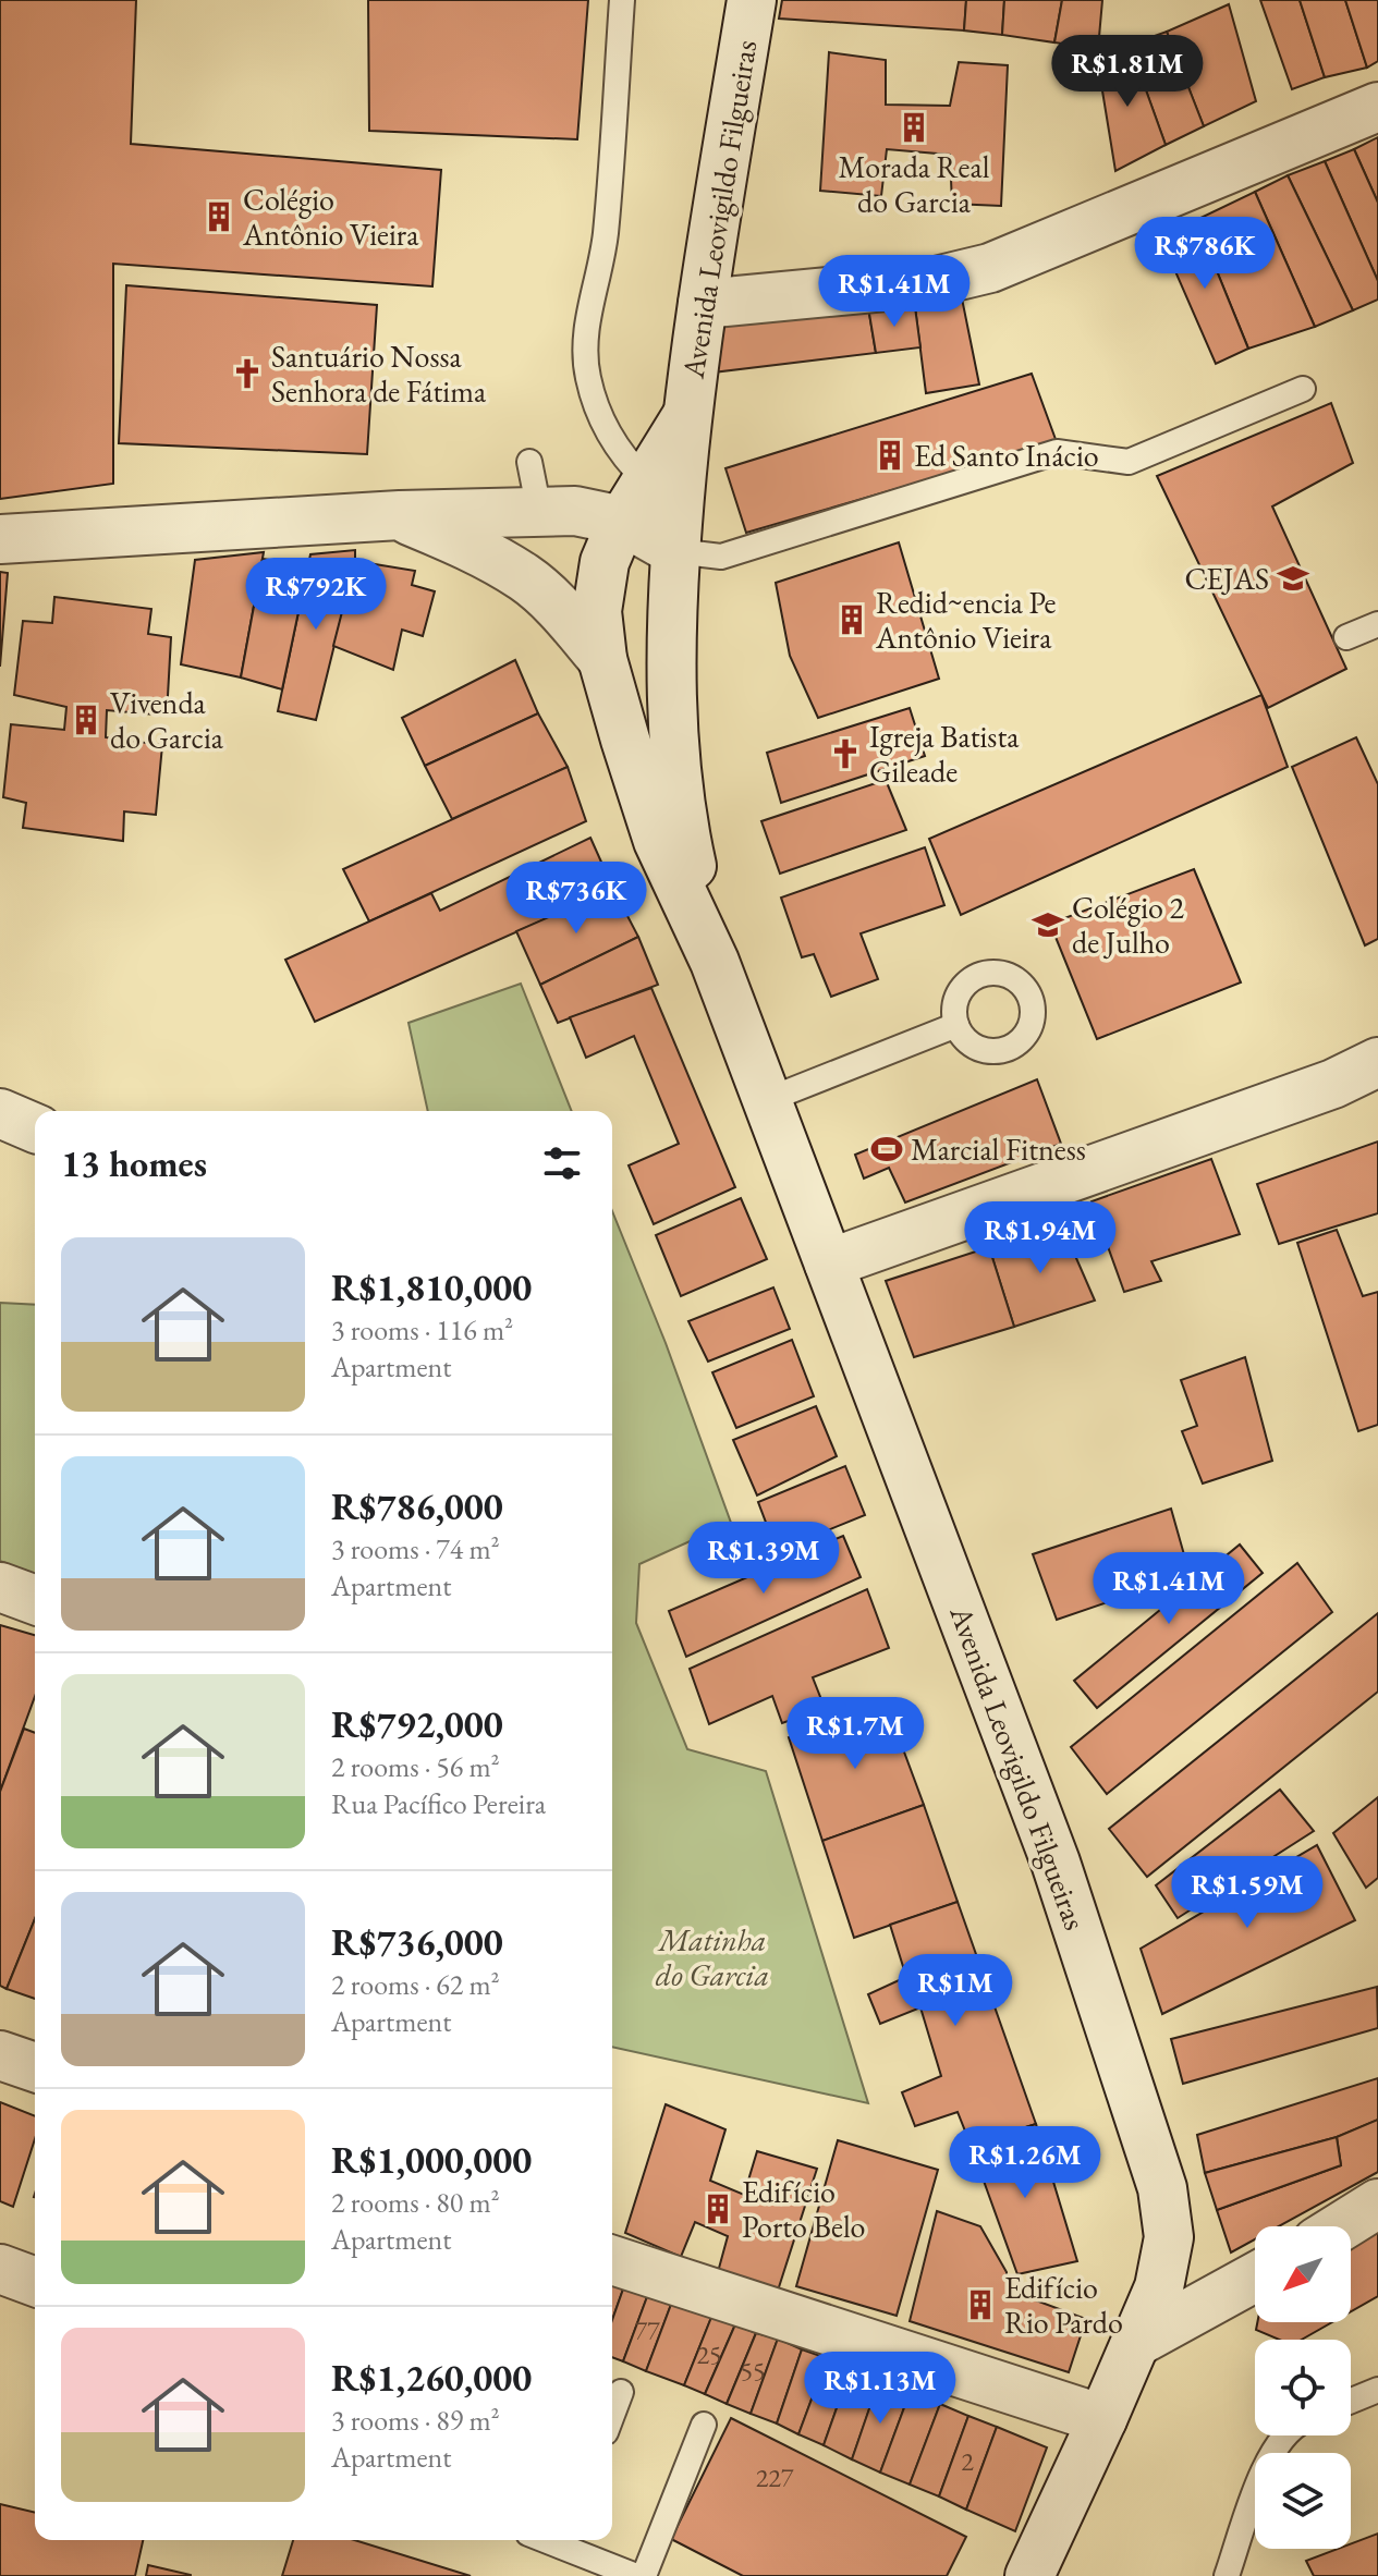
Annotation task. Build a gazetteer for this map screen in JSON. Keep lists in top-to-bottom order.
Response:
{
  "streets": {
    "main road": ["Avenida Leovigildo Filgueiras"]
  },
  "parks": ["Matinha do Garcia"],
  "places": {
    "building": [
      "Morada Real do Garcia",
      "Colégio Antônio Vieira",
      "Ed Santo Inácio",
      "Redid~encia Pe Antônio Vieira",
      "Vivenda do Garcia",
      "Edifício Porto Belo",
      "Edifício Rio Pardo"
    ],
    "church": ["Santuário Nossa Senhora de Fátima", "Igreja Batista Gileade"],
    "school or university": ["CEJAS", "Colégio 2 de Julho"],
    "sports": ["Marcial Fitness"]
  },
  "house_numbers": [
    "77",
    "25",
    "55",
    "2",
    "227"
  ],
  "north": "bottom left",
  "page": {
    "price": [
      "R$1.81M",
      "R$786K",
      "R$1.41M",
      "R$792K",
      "R$736K",
      "R$1.94M",
      "R$1.39M",
      "R$1.41M",
      "R$1.7M",
      "R$1.59M",
      "R$1M",
      "R$1.26M",
      "R$1.13M"
    ],
    "heading": "13 homes",
    "list": [
      {
        "name": "R$1,810,000",
        "note": "3 rooms · 116 m² · Apartment"
      },
      {
        "name": "R$786,000",
        "note": "3 rooms · 74 m² · Apartment"
      },
      {
        "name": "R$792,000",
        "note": "2 rooms · 56 m² · Rua Pacífico Pereira"
      },
      {
        "name": "R$736,000",
        "note": "2 rooms · 62 m² · Apartment"
      },
      {
        "name": "R$1,000,000",
        "note": "2 rooms · 80 m² · Apartment"
      },
      {
        "name": "R$1,260,000",
        "note": "3 rooms · 89 m² · Apartment"
      }
    ]
  }
}
